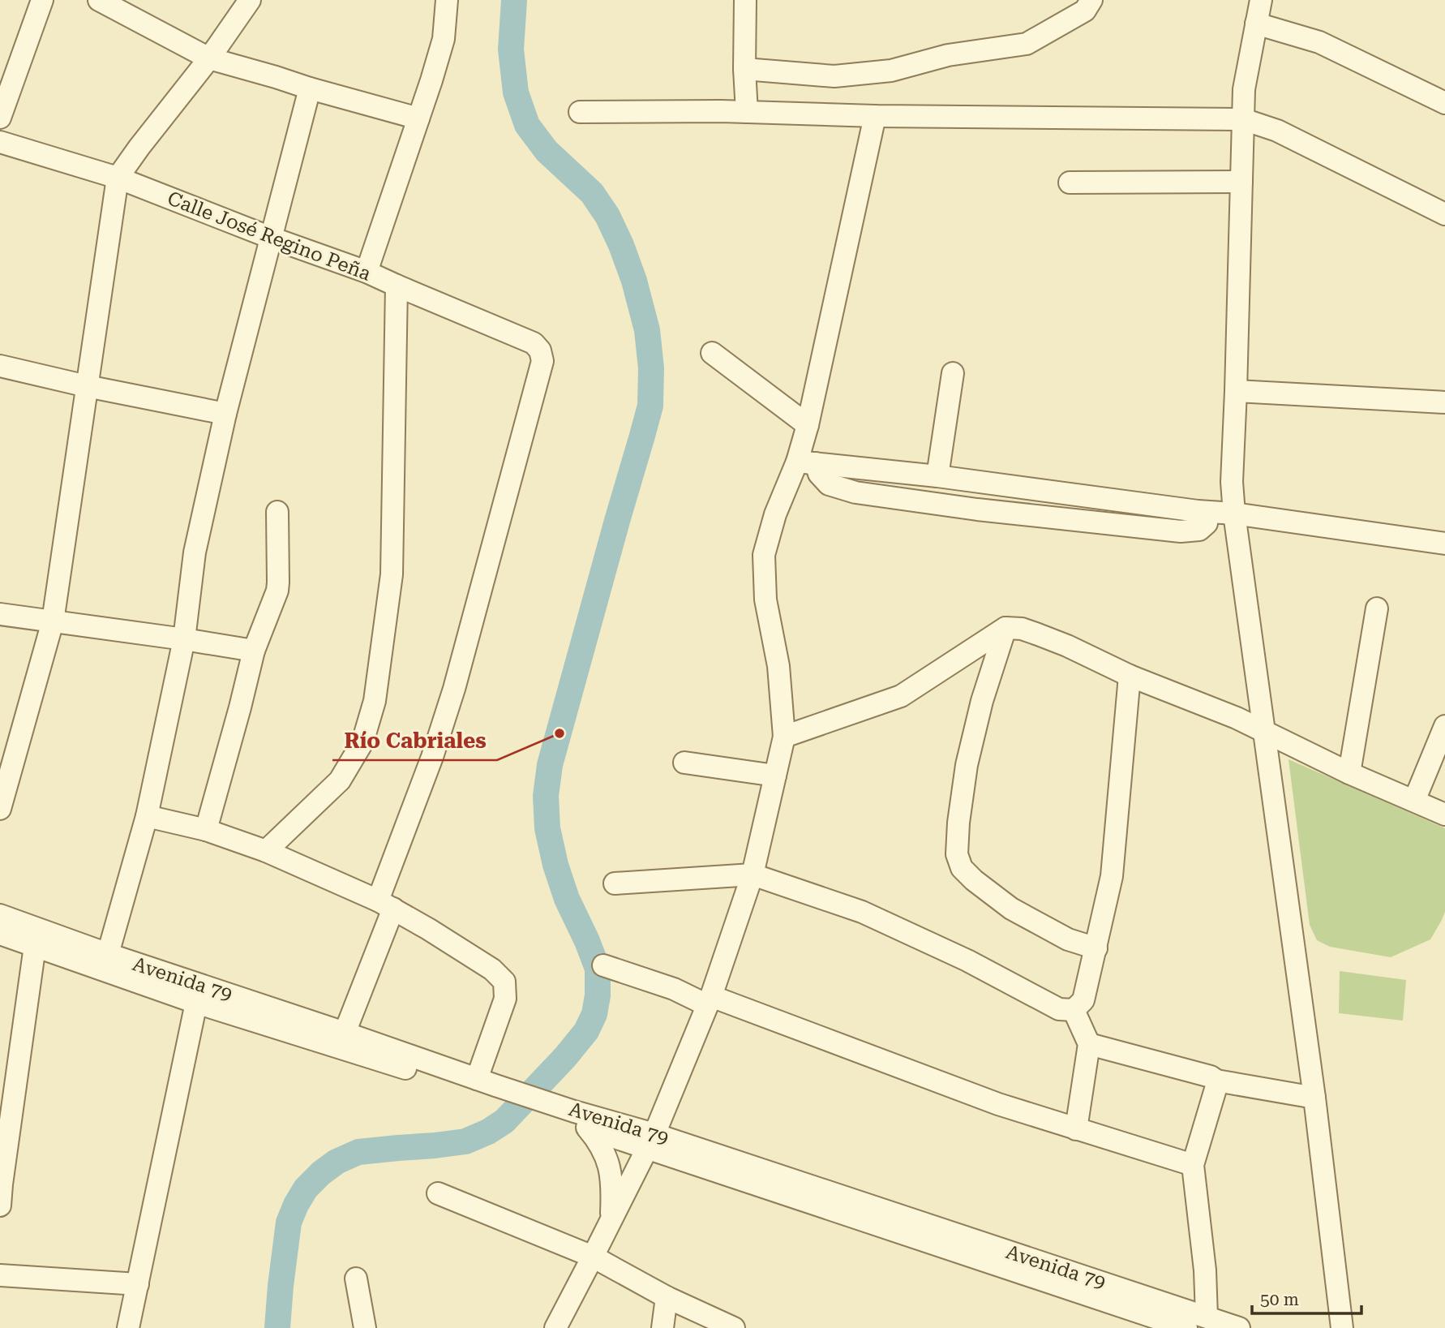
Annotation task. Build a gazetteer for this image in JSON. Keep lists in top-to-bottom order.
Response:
{
  "streets": {
    "street": ["Calle José Regino Peña", "Avenida 79"]
  },
  "places": ["Río Cabriales"],
  "scale_bar": "50 m"
}
